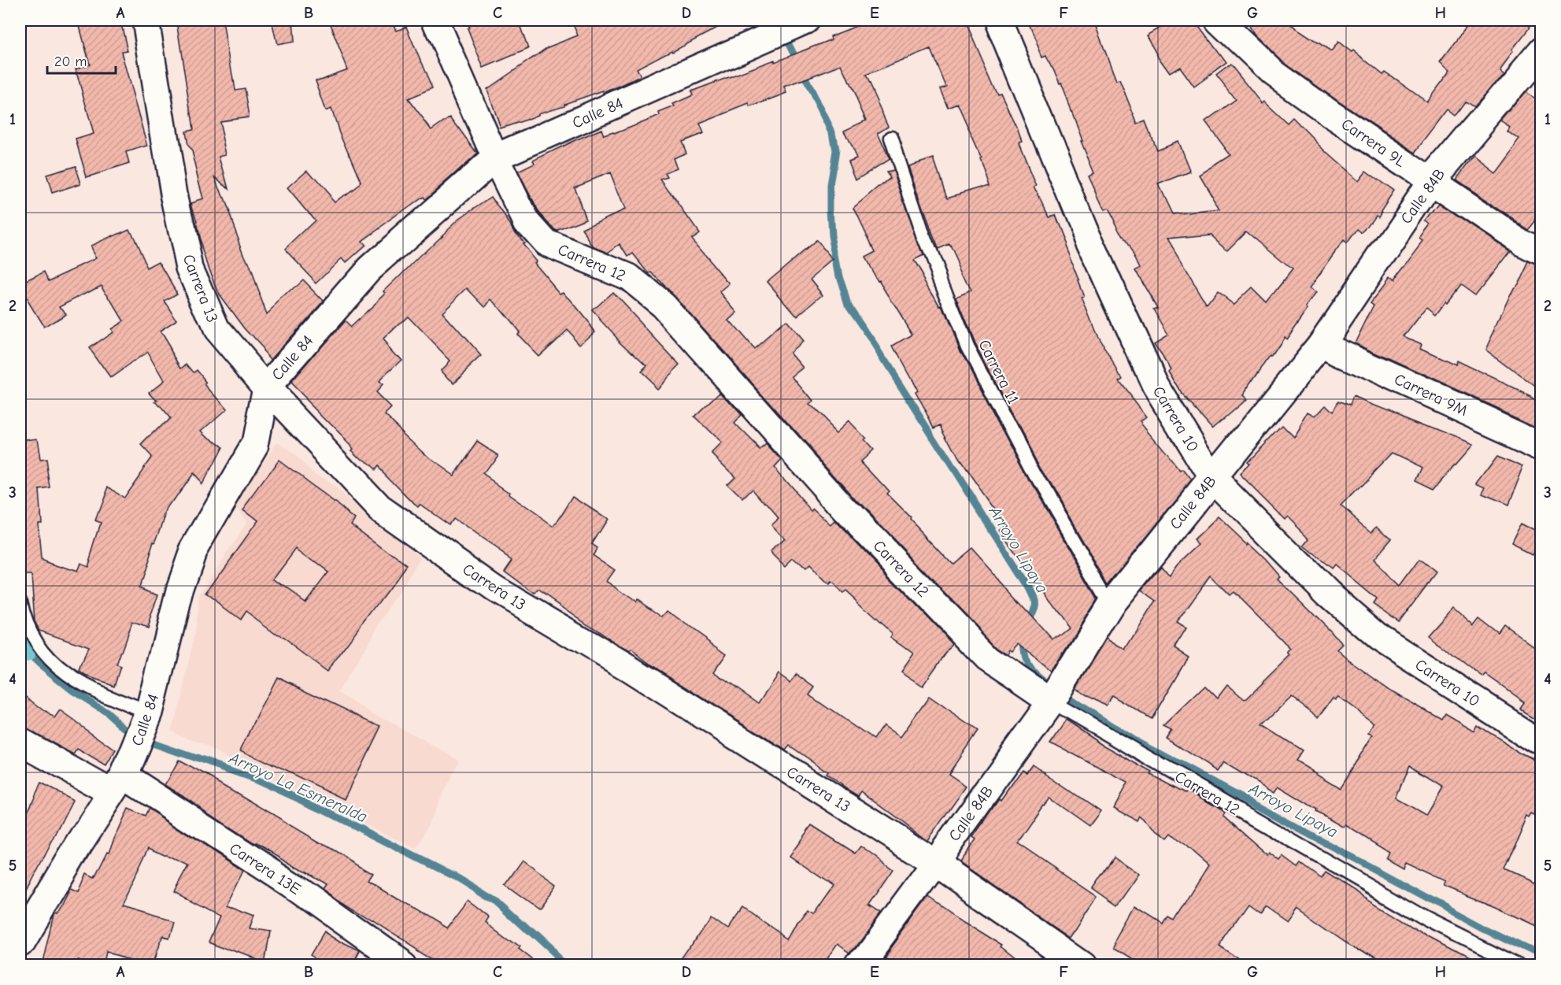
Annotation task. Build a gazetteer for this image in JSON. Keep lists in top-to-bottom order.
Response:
{
  "streets": {
    "street": [
      "Calle 84",
      "Carrera 9L",
      "Calle 84B",
      "Carrera 12",
      "Carrera 13",
      "Carrera 9M",
      "Carrera 10",
      "Carrera 13E"
    ],
    "lane": ["Carrera 11"]
  },
  "crossings": [
    ["Calle 84", "Carrera 12"],
    ["Calle 84", "Carrera 13"],
    ["Calle 84", "Carrera 13E"],
    ["Carrera 9L", "Calle 84B"],
    ["Calle 84B", "Carrera 12"],
    ["Calle 84B", "Carrera 13"],
    ["Calle 84B", "Carrera 11"],
    ["Calle 84B", "Carrera 9M"],
    ["Calle 84B", "Carrera 10"]
  ],
  "water": ["Arroyo Lipaya", "Arroyo La Esmeralda"],
  "scale_bar": "20 m",
  "grid": {
    "columns": [
      "A",
      "B",
      "C",
      "D",
      "E",
      "F",
      "G",
      "H"
    ],
    "rows": [
      "1",
      "2",
      "3",
      "4",
      "5"
    ]
  }
}
